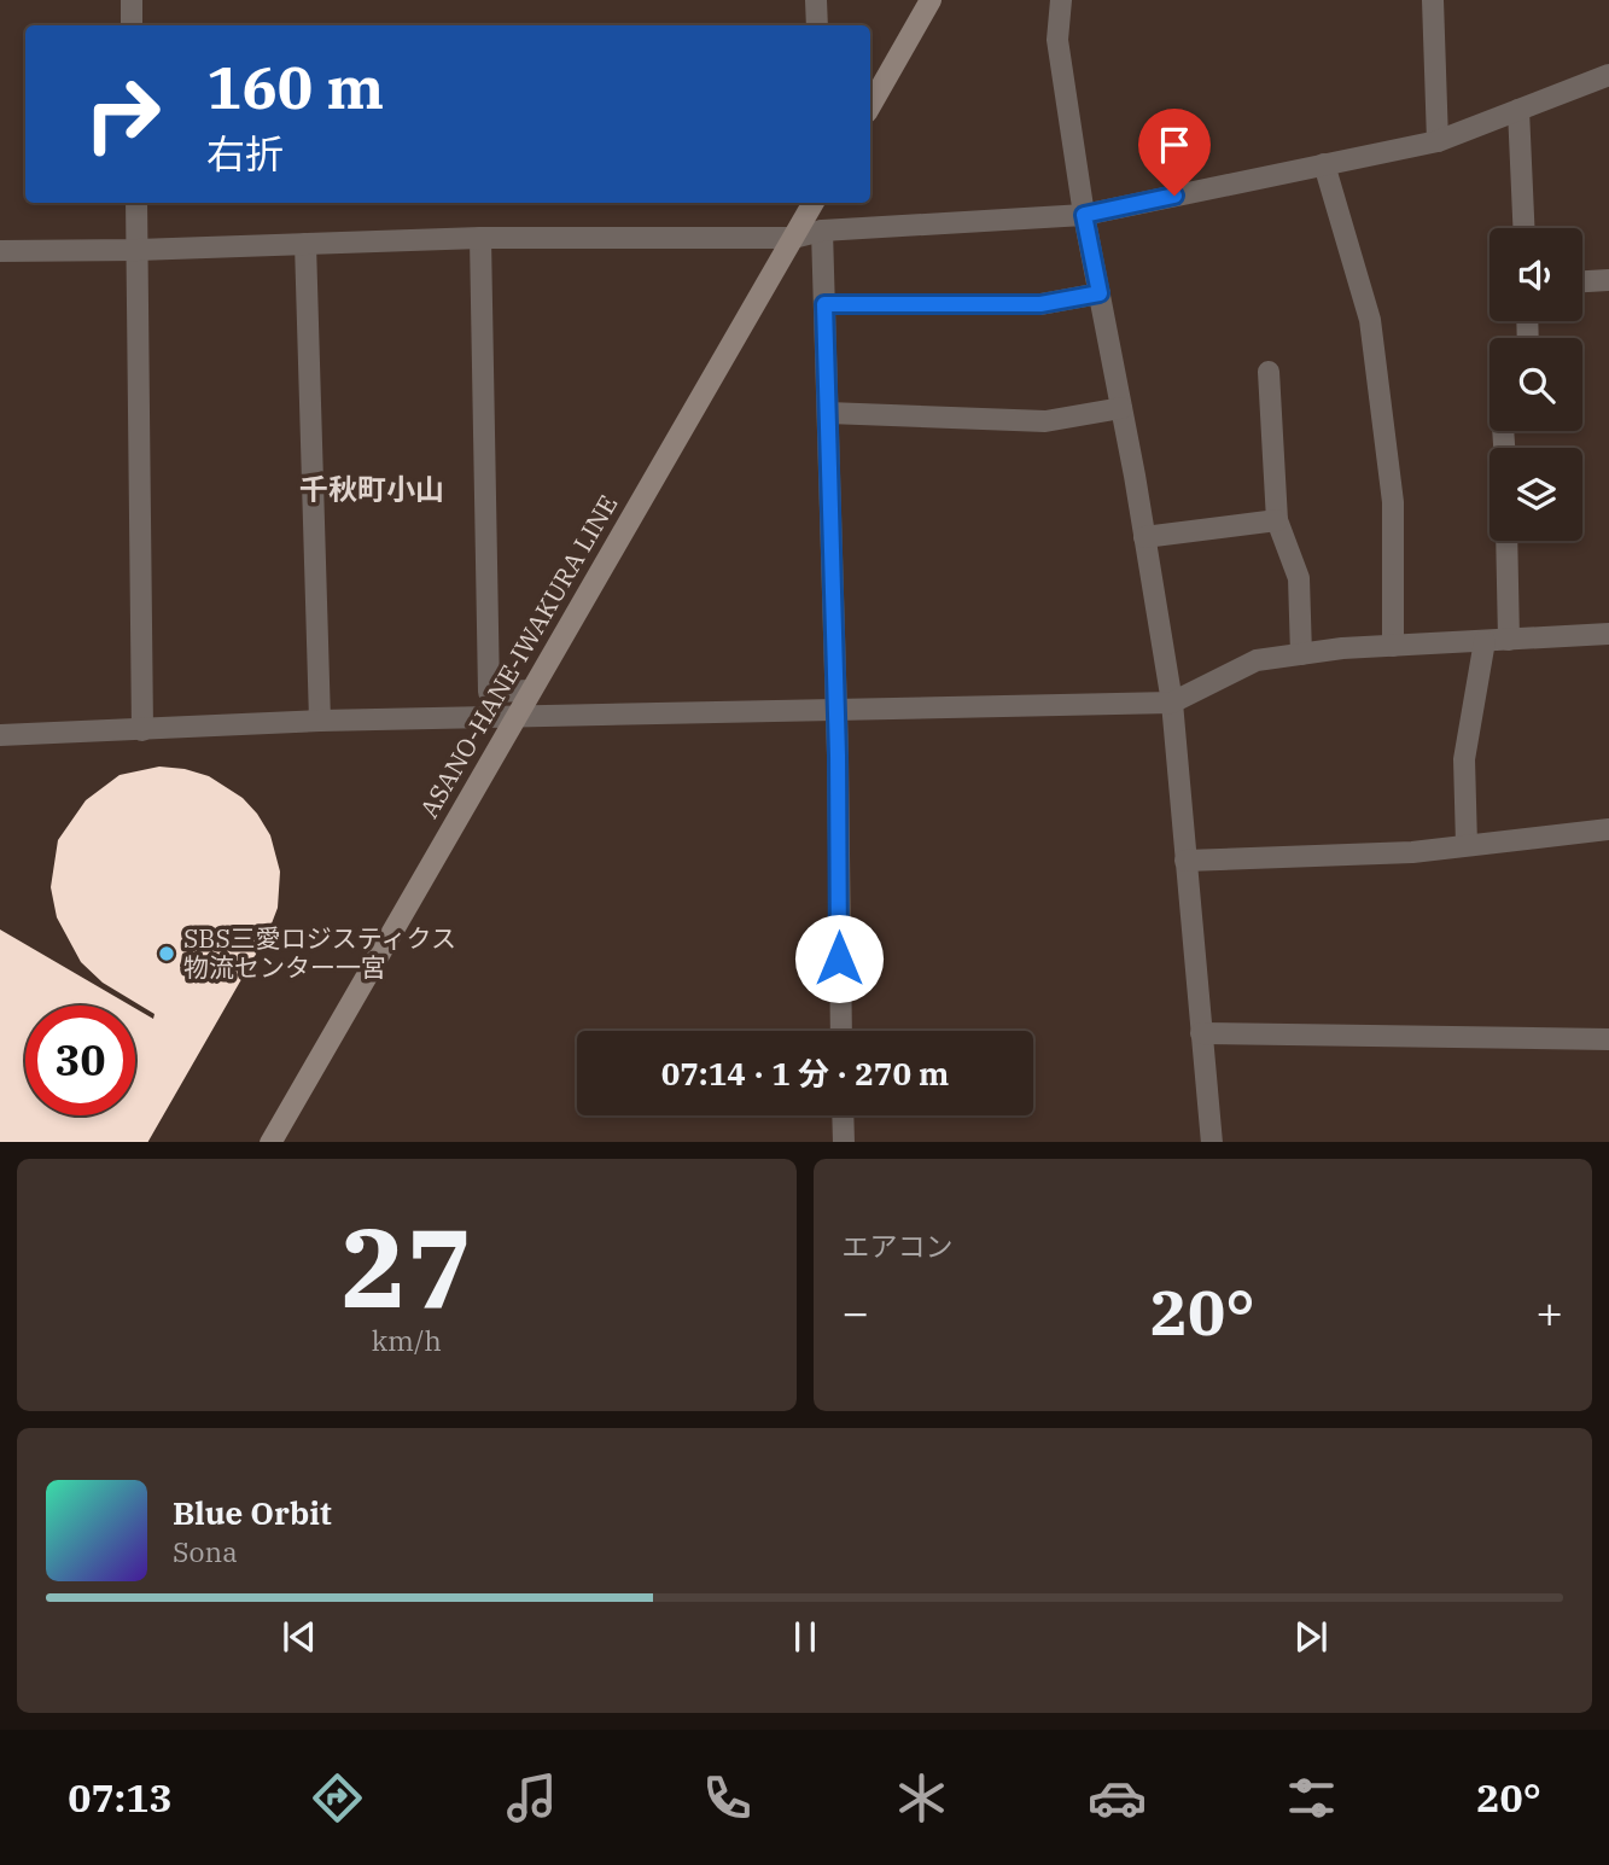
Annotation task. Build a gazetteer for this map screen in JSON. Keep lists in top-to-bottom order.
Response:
{
  "streets": {
    "main road": ["ASANO-HANE-IWAKURA LINE"]
  },
  "districts": ["千秋町小山"],
  "places": ["SBS三愛ロジスティクス 物流センター一宮"],
  "page": {
    "turn": ["160 m", "右折"],
    "limit": "30",
    "trip": "07:14 · 1 分 · 270 m",
    "tile": [
      ["27", "km/h"],
      "エアコン"
    ],
    "heat": ["−", "20°", "+"],
    "song": ["Blue Orbit", "Sona"],
    "tabs": ["07:13", "20°"]
  }
}
